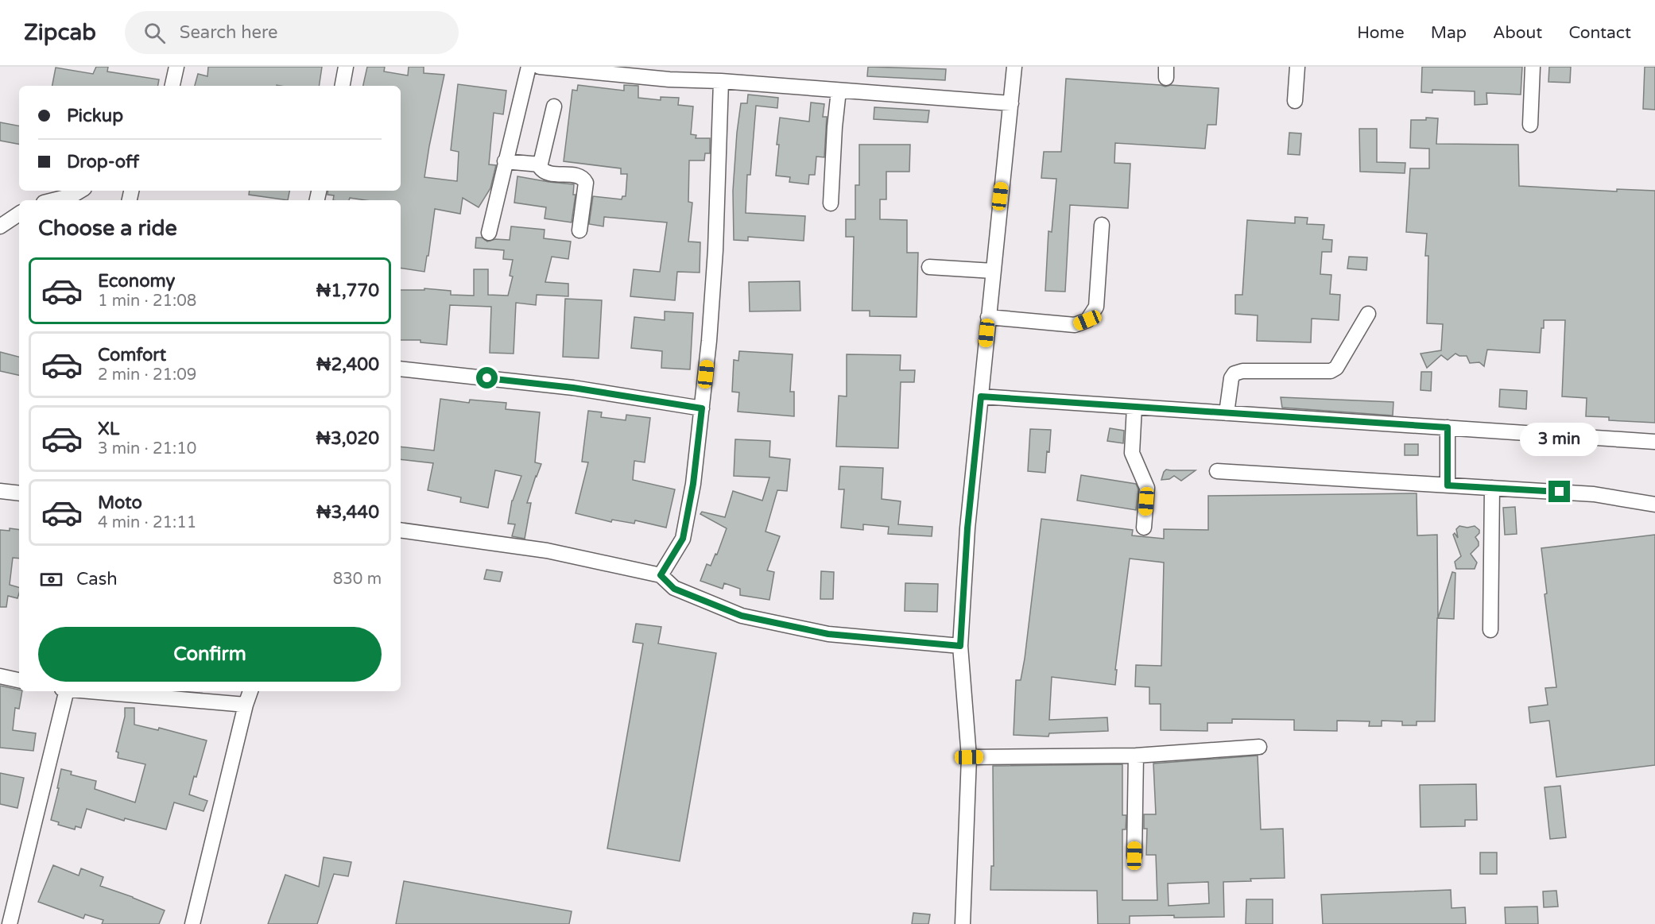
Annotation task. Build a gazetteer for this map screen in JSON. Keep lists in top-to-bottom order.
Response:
{
  "page": {
    "header": "Zipcab",
    "search": "Search here",
    "nav": [
      "Home",
      "Map",
      "About",
      "Contact"
    ],
    "banner": ["Pickup", "Drop-off"],
    "heading": "Choose a ride",
    "list": [
      {
        "name": "Economy",
        "note": "1 min · 21:08",
        "value": "₦1,770"
      },
      {
        "name": "Comfort",
        "note": "2 min · 21:09",
        "value": "₦2,400"
      },
      {
        "name": "XL",
        "note": "3 min · 21:10",
        "value": "₦3,020"
      },
      {
        "name": "Moto",
        "note": "4 min · 21:11",
        "value": "₦3,440"
      }
    ],
    "bubble": "3 min",
    "pay": ["Cash", "830 m"],
    "buttons": "Confirm"
  }
}
